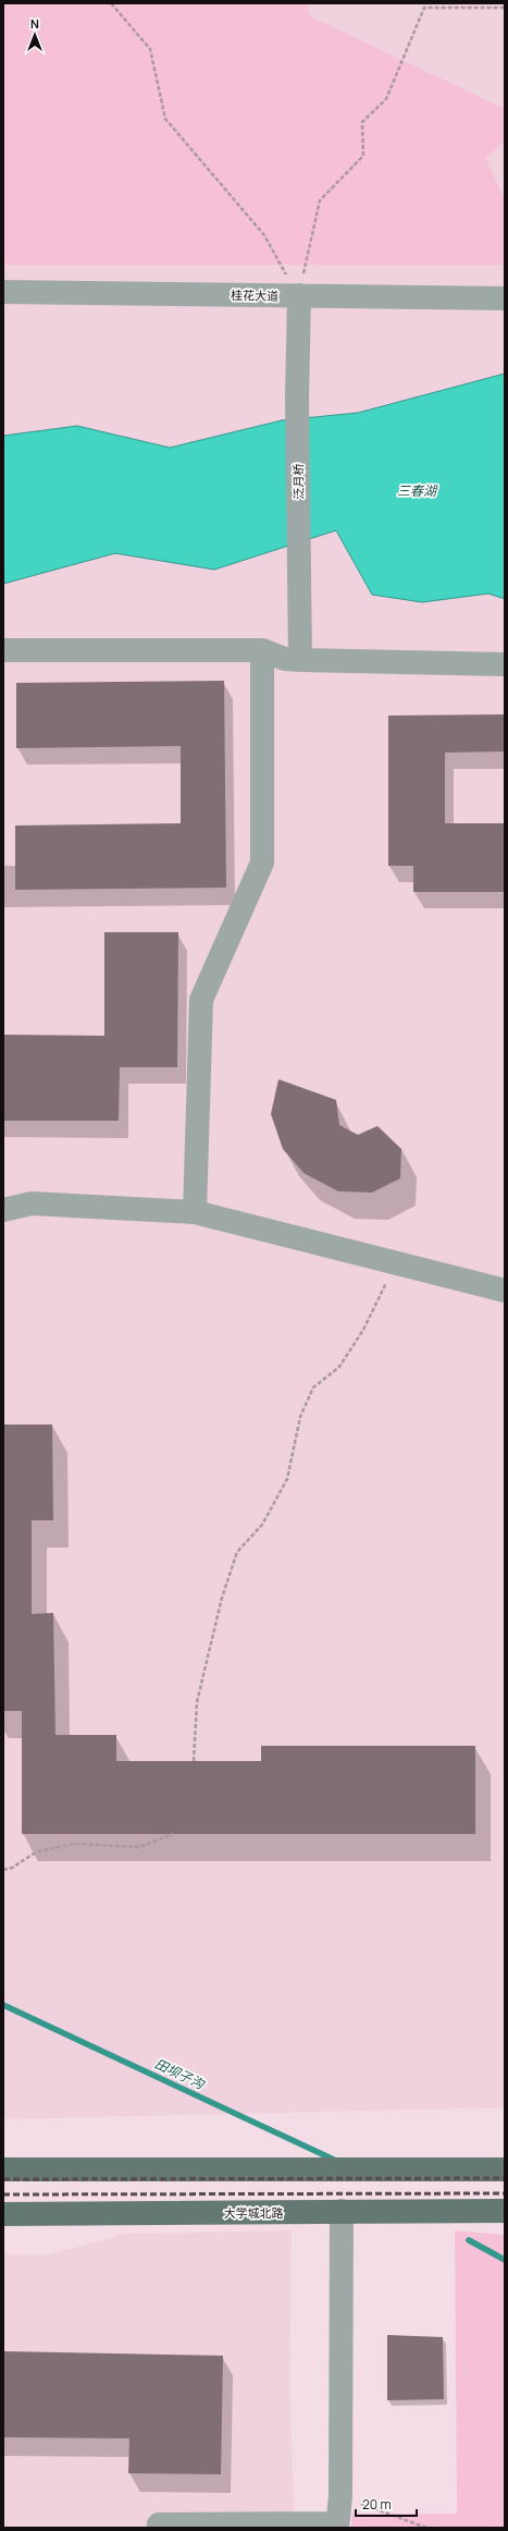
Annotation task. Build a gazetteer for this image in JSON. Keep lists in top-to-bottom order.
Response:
{
  "streets": {
    "main road": ["大学城北路"],
    "street": ["桂花大道", "泛月桥"]
  },
  "crossings": [
    ["桂花大道", "泛月桥"]
  ],
  "water": ["三春湖", "田坝子沟"],
  "scale_bar": "20 m",
  "north": "top"
}
